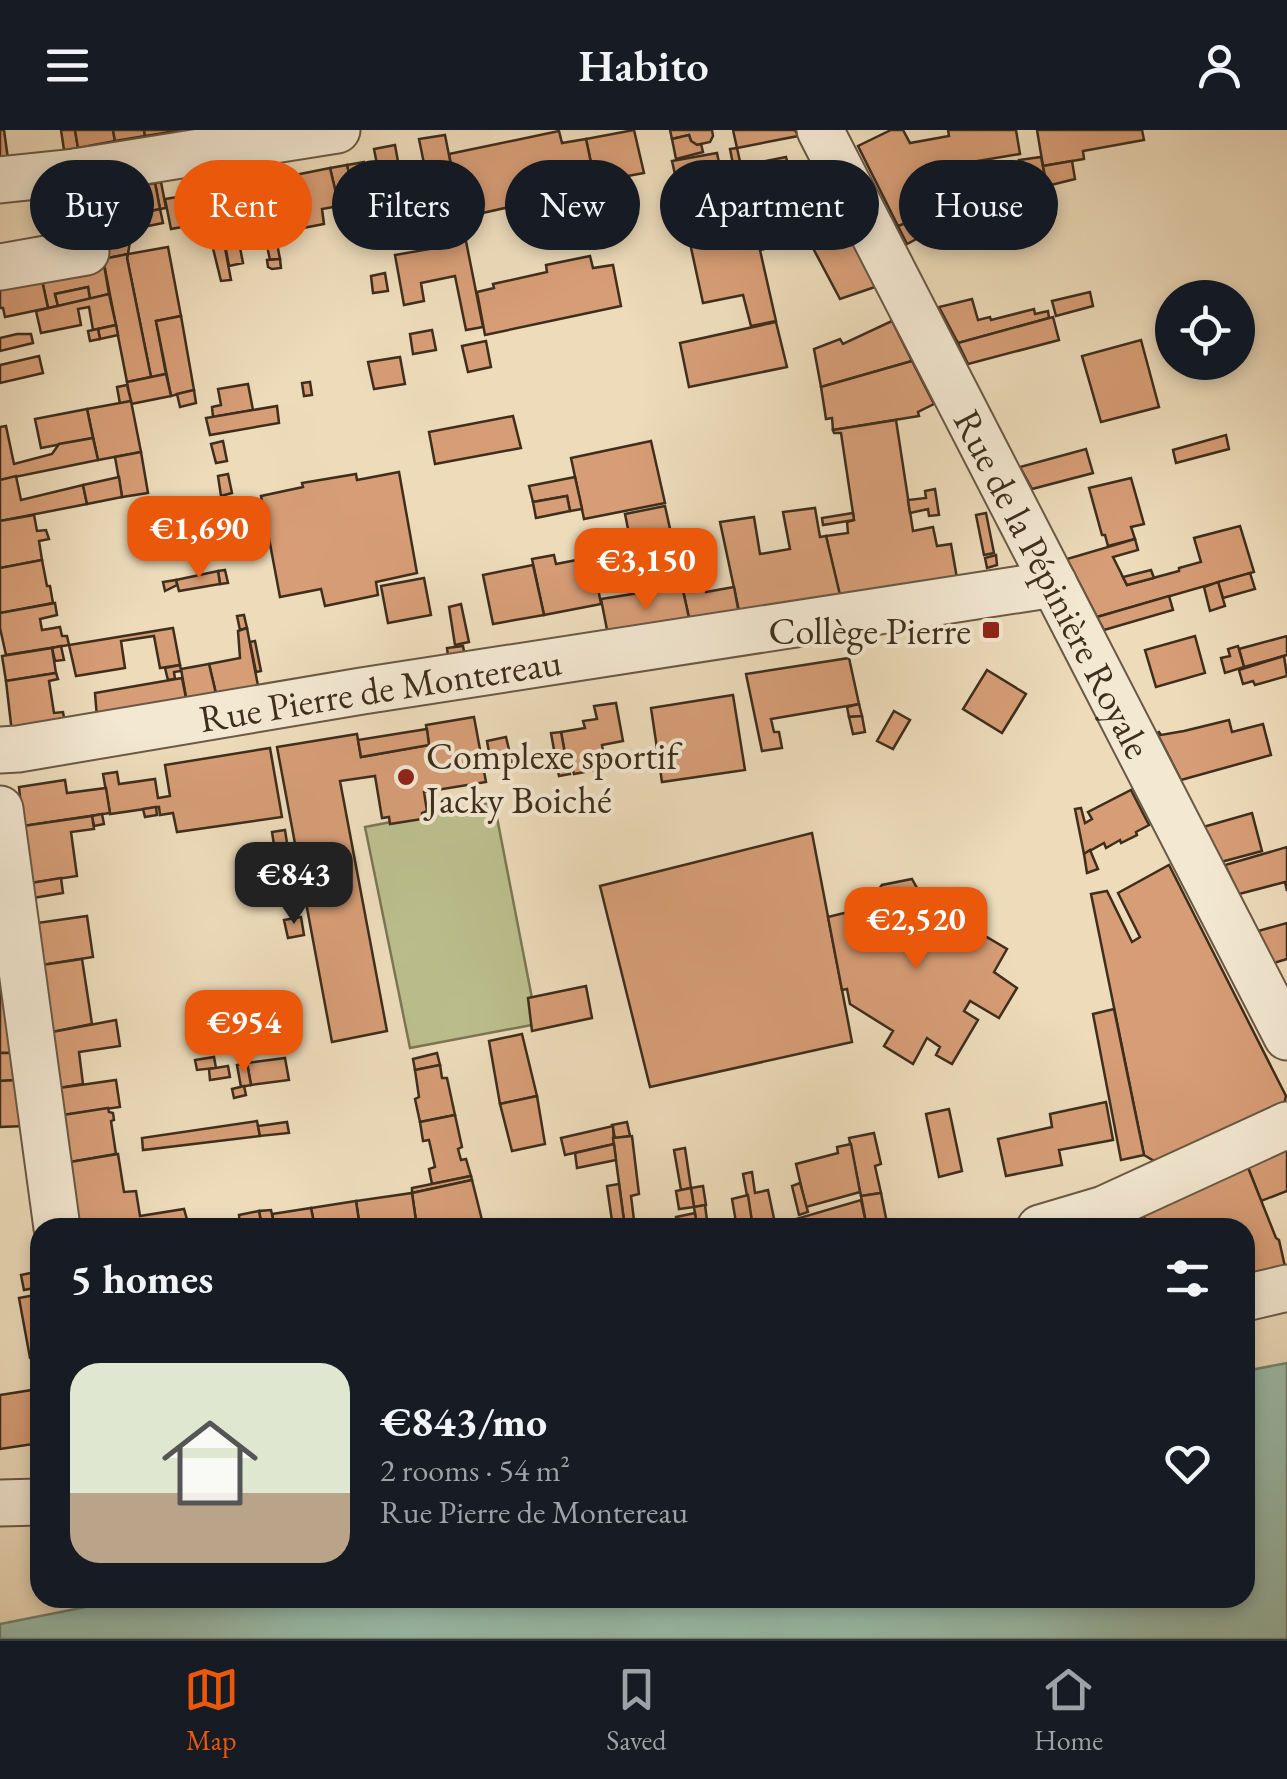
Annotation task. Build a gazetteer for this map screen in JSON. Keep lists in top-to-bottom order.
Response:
{
  "streets": {
    "street": ["Rue de la Pépinière Royale", "Rue Pierre de Montereau"]
  },
  "crossings": [
    ["Rue de la Pépinière Royale", "Rue Pierre de Montereau"]
  ],
  "places": {
    "transit": ["Collège Pierre"],
    "other": ["Complexe sportif Jacky Boiché"]
  },
  "page": {
    "header": "Habito",
    "chip": [
      "Buy",
      "Rent",
      "Filters",
      "New",
      "Apartment",
      "House"
    ],
    "price": [
      "€1,690",
      "€3,150",
      "€843",
      "€2,520",
      "€954"
    ],
    "heading": "5 homes",
    "list": [
      {
        "name": "€843/mo",
        "note": "2 rooms · 54 m² · Rue Pierre de Montereau"
      }
    ],
    "tabs": ["Map", "Saved", "Home"]
  }
}
